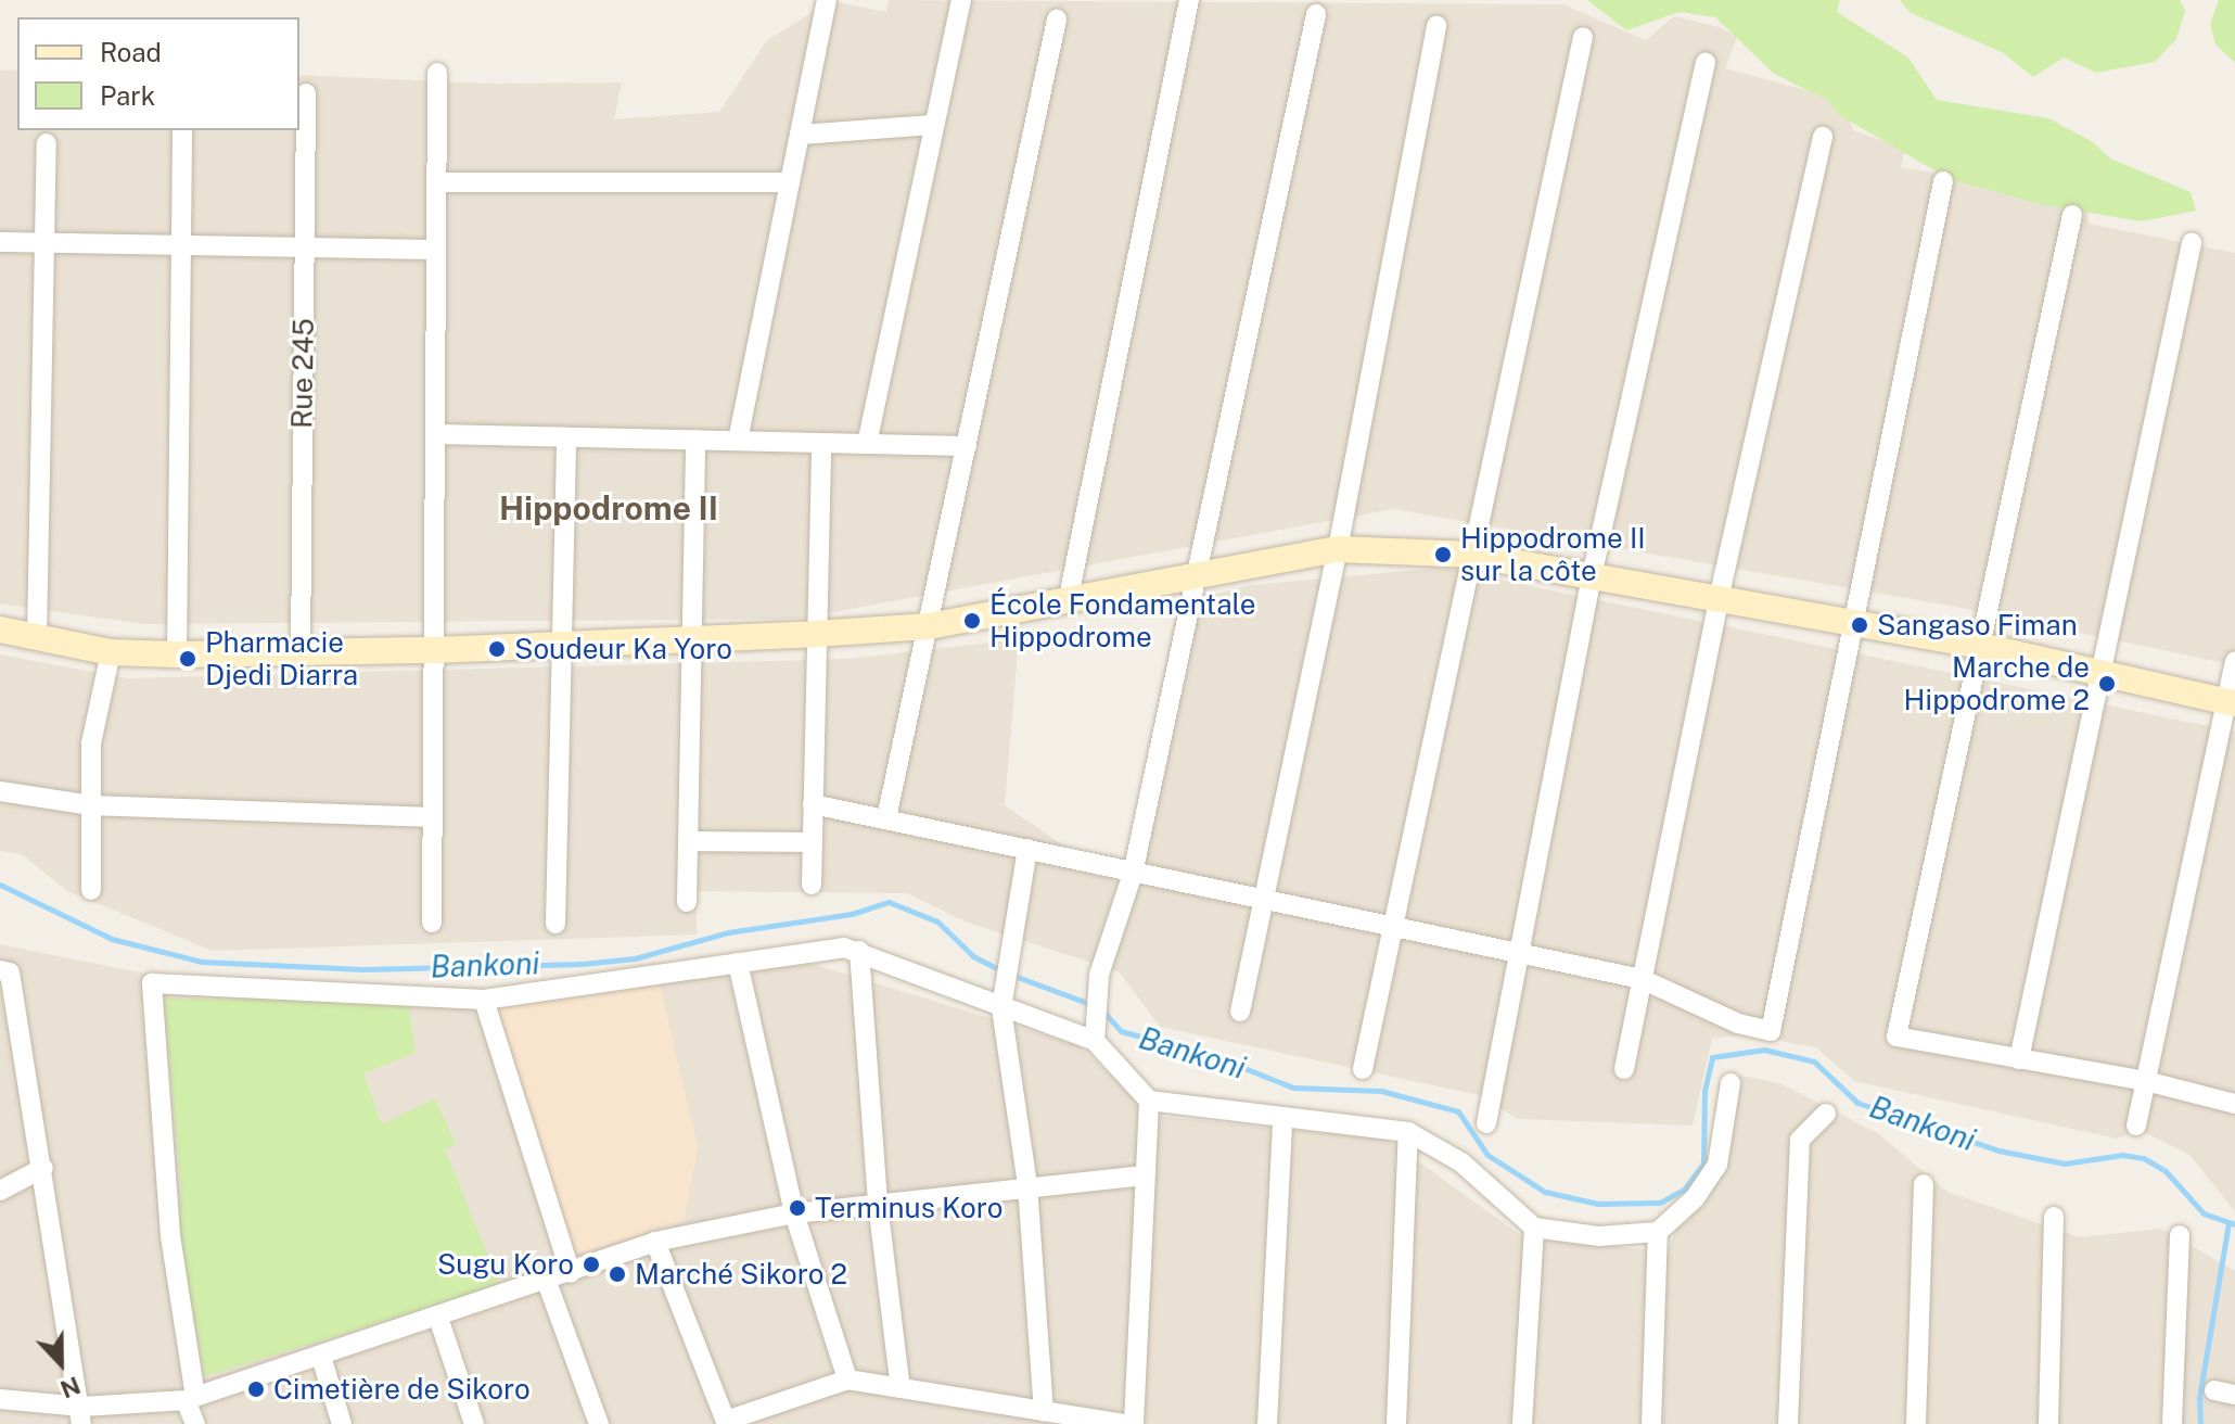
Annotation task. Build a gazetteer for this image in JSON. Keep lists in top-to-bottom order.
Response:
{
  "streets": {
    "street": ["Rue 245"]
  },
  "districts": ["Hippodrome II"],
  "water": ["Bankoni"],
  "places": [
    "Hippodrome II sur la côte",
    "École Fondamentale Hippodrome",
    "Sangaso Fiman",
    "Soudeur Ka Yoro",
    "Pharmacie Djedi Diarra",
    "Marche de Hippodrome 2",
    "Terminus Koro",
    "Sugu Koro",
    "Marché Sikoro 2",
    "Cimetière de Sikoro"
  ],
  "legend": ["Road", "Park"],
  "north": "bottom"
}
